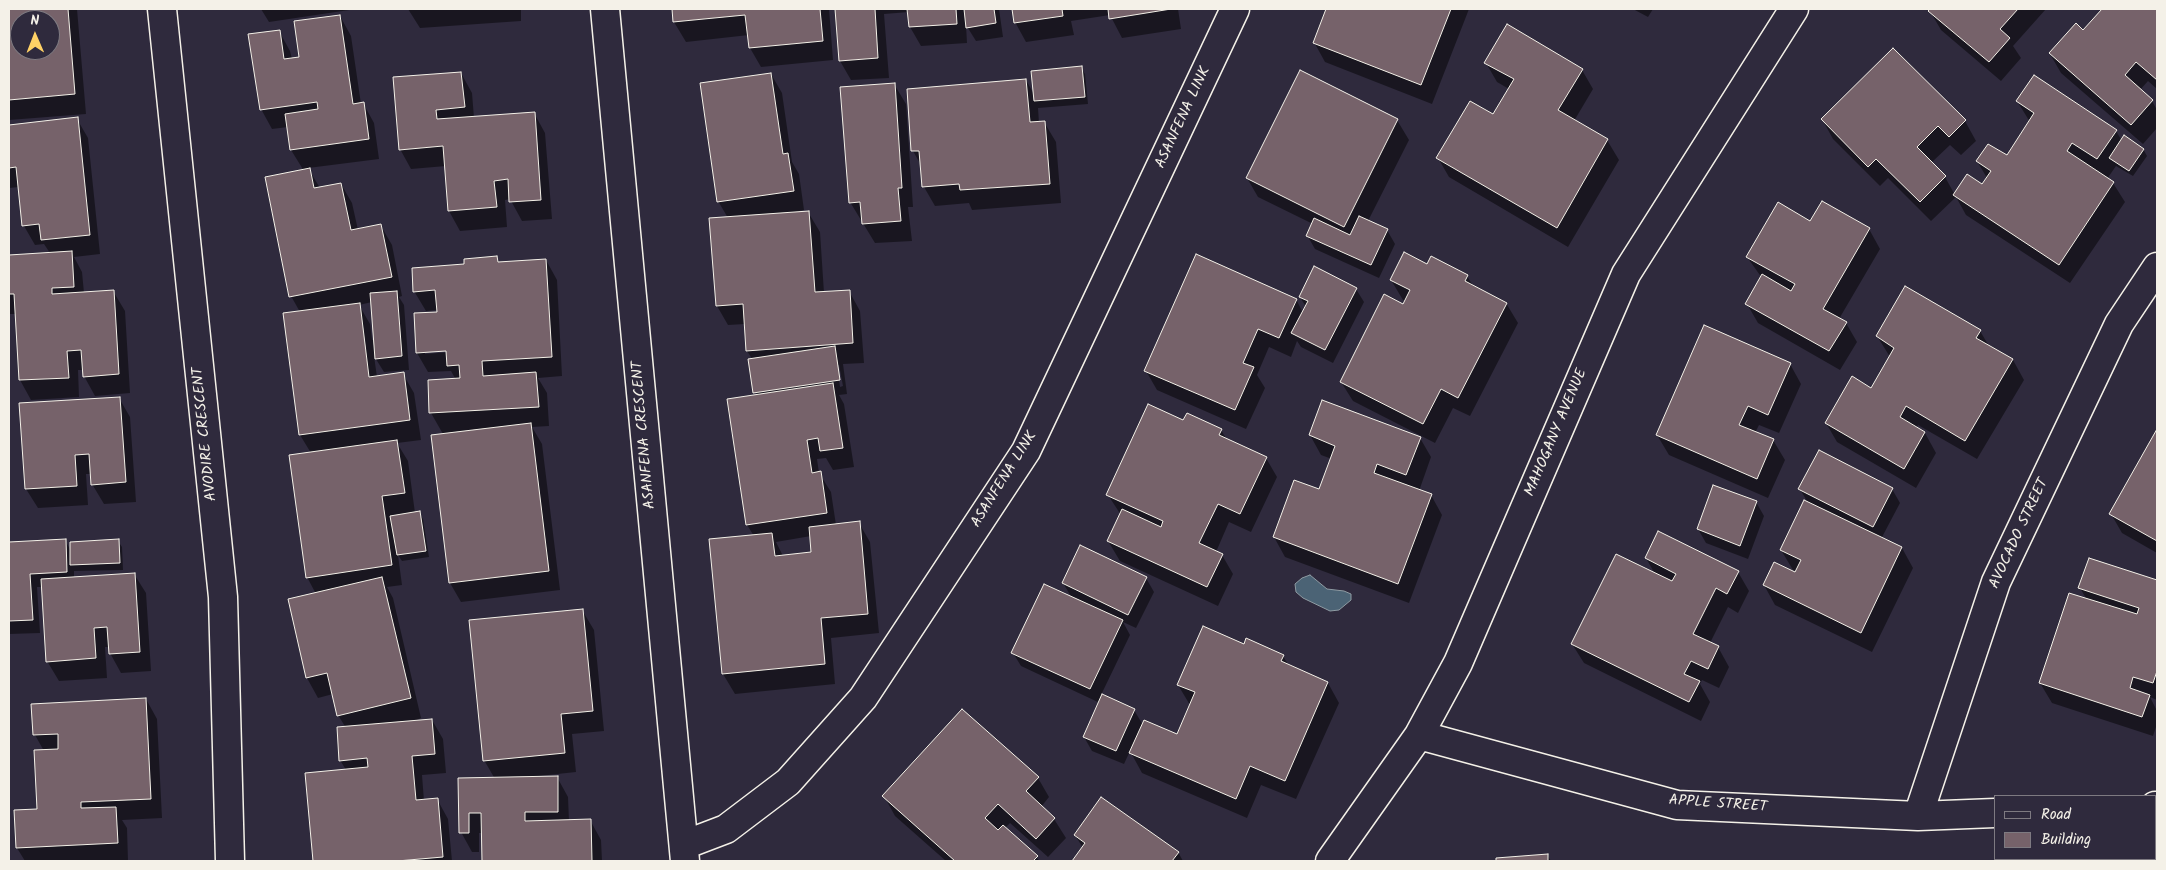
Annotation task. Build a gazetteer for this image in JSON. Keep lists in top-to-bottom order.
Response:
{
  "streets": {
    "street": [
      "ASANFENA LINK",
      "MAHOGANY AVENUE",
      "AVODIRE CRESCENT",
      "ASANFENA CRESCENT",
      "AVOCADO STREET",
      "APPLE STREET"
    ]
  },
  "crossings": [
    ["ASANFENA LINK", "ASANFENA CRESCENT"],
    ["MAHOGANY AVENUE", "APPLE STREET"],
    ["AVOCADO STREET", "APPLE STREET"]
  ],
  "legend": ["Road", "Building"],
  "north": "top"
}
